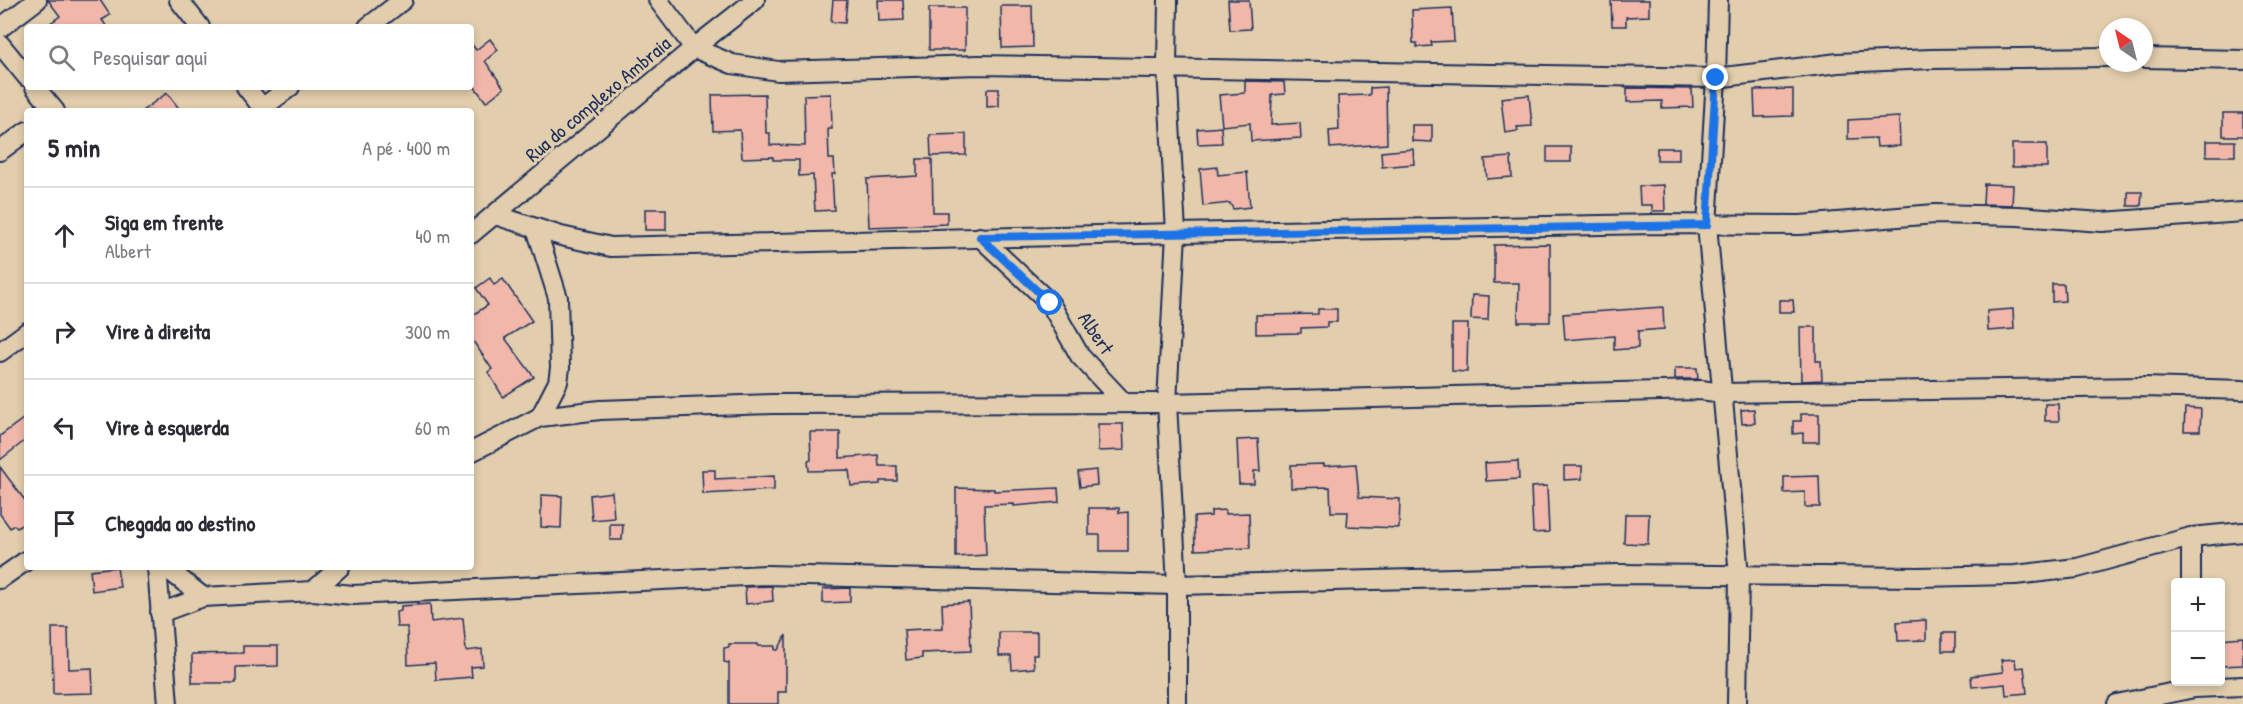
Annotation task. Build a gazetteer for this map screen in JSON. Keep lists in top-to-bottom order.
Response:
{
  "streets": {
    "street": ["Rua do complexo Ambraia", "Albert"]
  },
  "north": "top left",
  "page": {
    "search": "Pesquisar aqui",
    "heading": ["5 min", "A pé · 400 m"],
    "list": [
      ["Siga em frente", "Albert", "40 m"],
      ["Vire à direita", "300 m"],
      ["Vire à esquerda", "60 m"],
      "Chegada ao destino"
    ],
    "map_buttons": ["+", "−"]
  }
}
